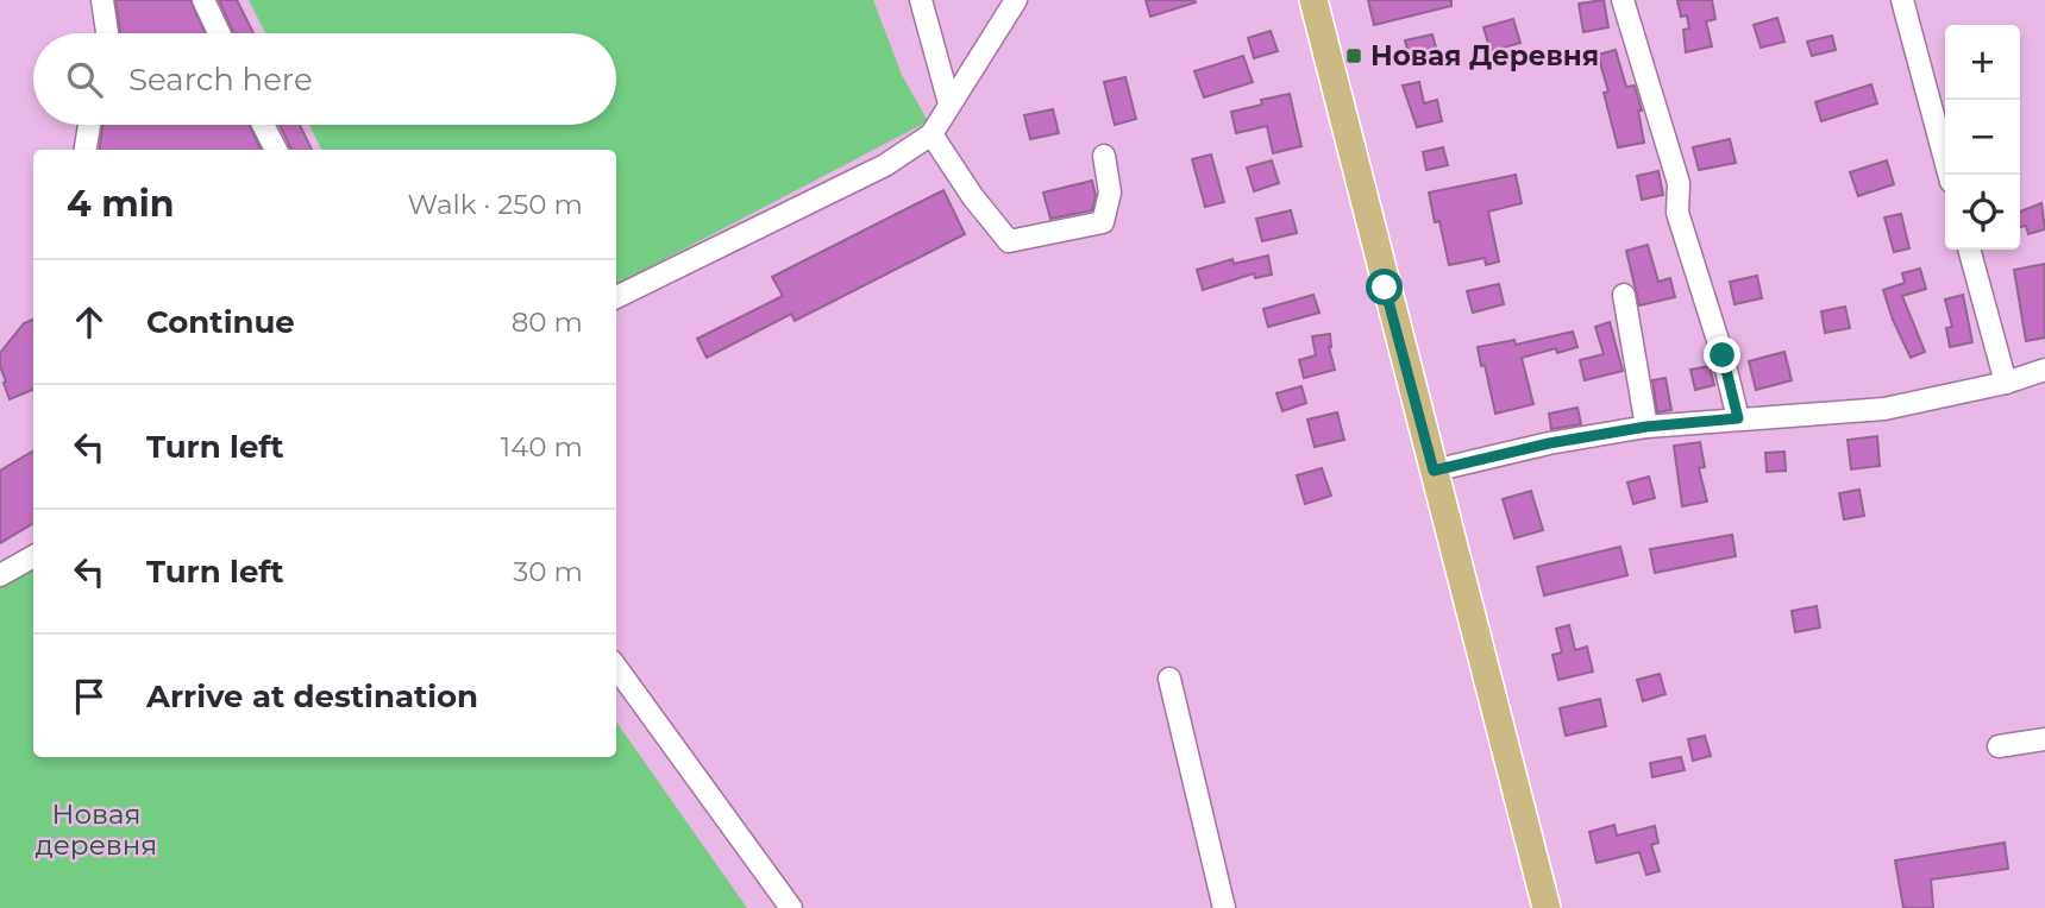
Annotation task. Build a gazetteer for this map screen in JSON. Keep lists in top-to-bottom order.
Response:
{
  "parks": ["Новая деревня"],
  "places": {
    "transit": ["Новая Деревня"]
  },
  "page": {
    "map_buttons": ["+", "−"],
    "search": "Search here",
    "heading": ["4 min", "Walk · 250 m"],
    "list": [
      ["Continue", "80 m"],
      ["Turn left", "140 m"],
      ["Turn left", "30 m"],
      "Arrive at destination"
    ]
  }
}
